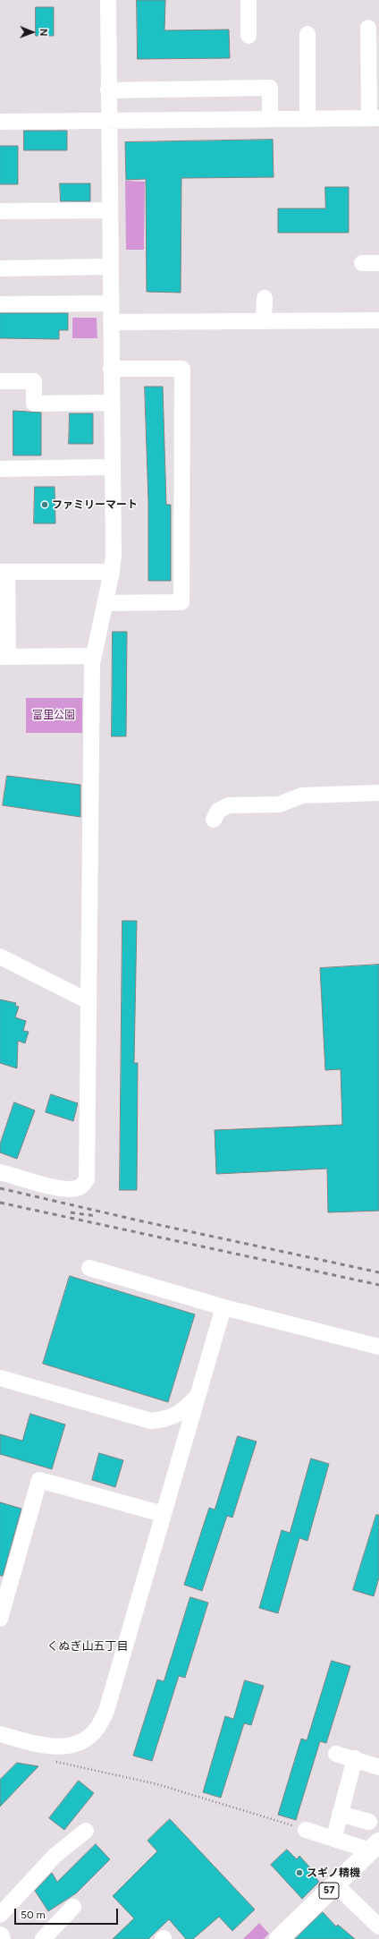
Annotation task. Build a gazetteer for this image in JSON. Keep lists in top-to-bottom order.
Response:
{
  "streets": {
    "main road": ["57"]
  },
  "districts": ["くぬぎ山五丁目"],
  "parks": ["富里公園"],
  "places": ["ファミリーマート", "スギノ精機"],
  "scale_bar": "50 m",
  "north": "right"
}
